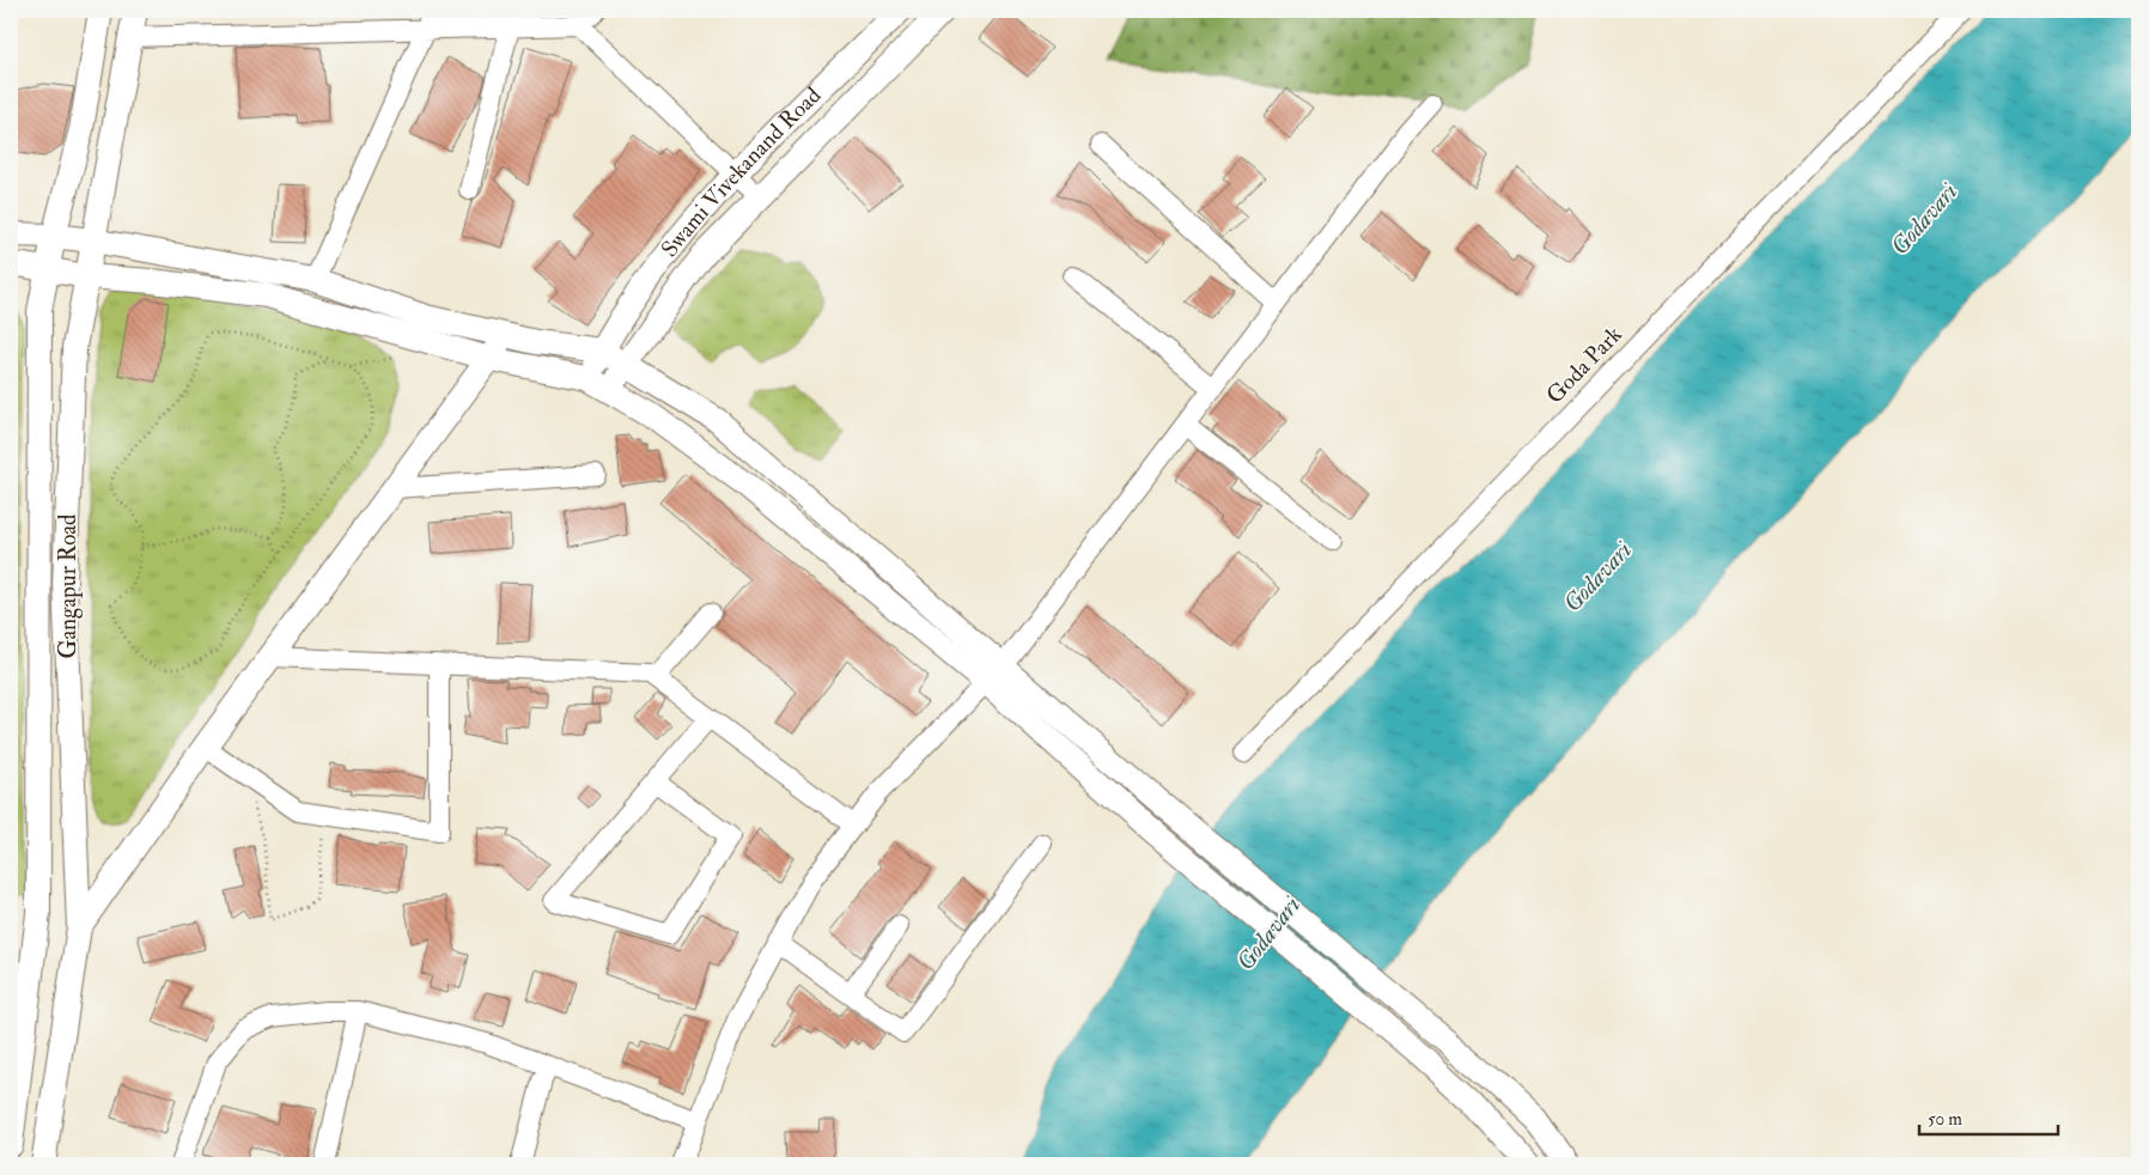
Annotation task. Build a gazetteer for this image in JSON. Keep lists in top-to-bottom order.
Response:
{
  "streets": {
    "main road": ["Swami Vivekanand Road", "Gangapur Road"],
    "street": ["Goda Park"]
  },
  "water": ["Godavari"],
  "scale_bar": "50 m"
}
